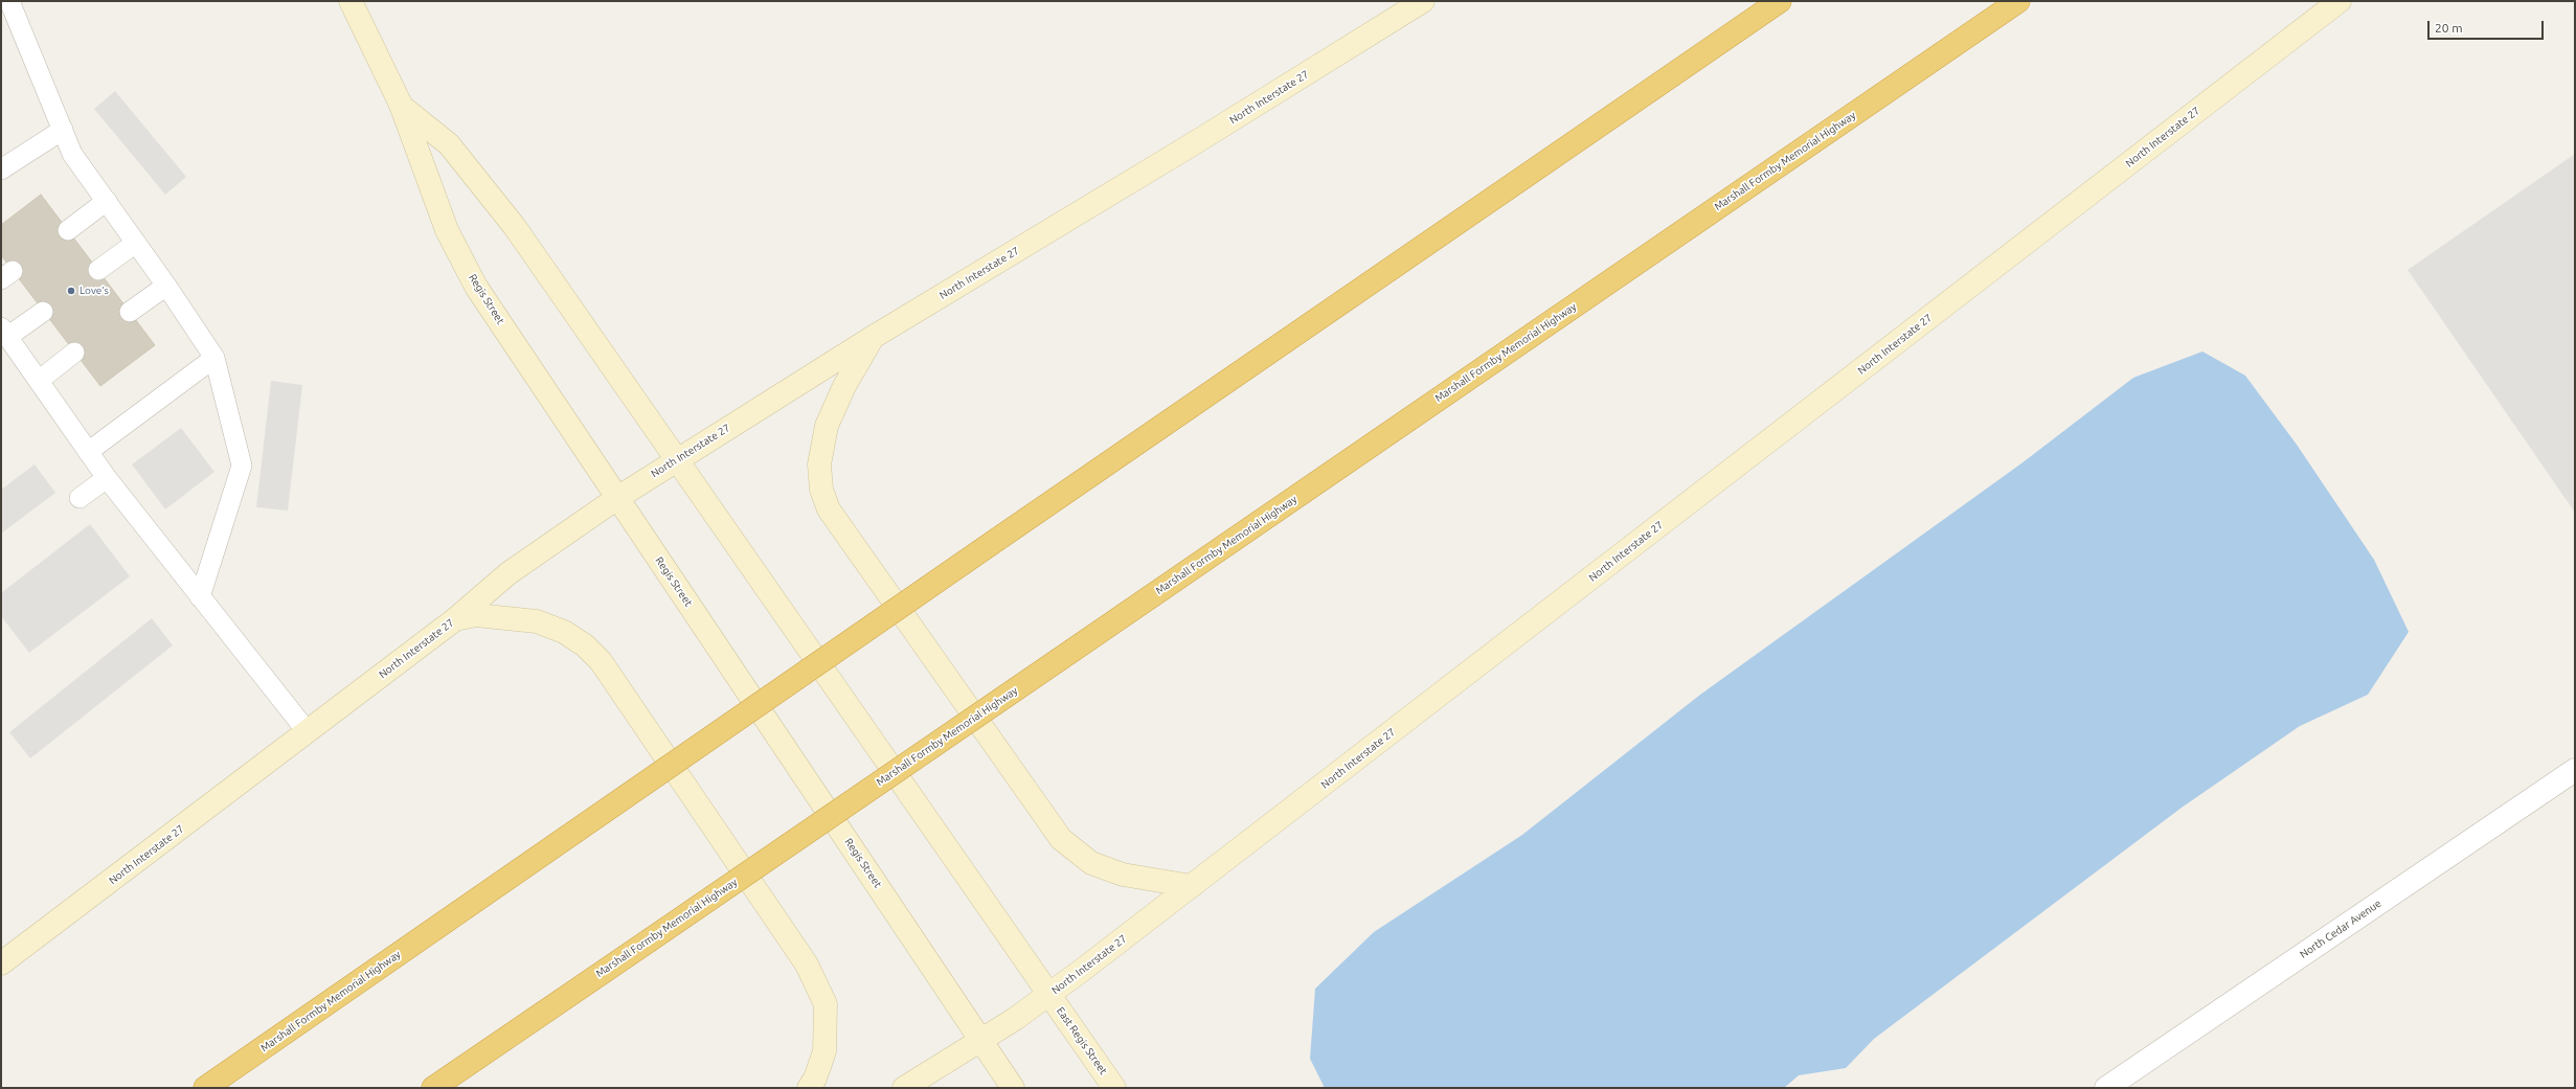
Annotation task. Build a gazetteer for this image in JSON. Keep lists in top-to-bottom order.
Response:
{
  "streets": {
    "highway": ["Marshall Formby Memorial Highway"],
    "main road": ["North Interstate 27", "Regis Street", "East Regis Street"],
    "street": ["North Cedar Avenue"]
  },
  "crossings": [
    ["North Interstate 27", "Regis Street"],
    ["North Interstate 27", "East Regis Street"],
    ["Regis Street", "East Regis Street"]
  ],
  "places": ["Love's"],
  "scale_bar": "20 m"
}
